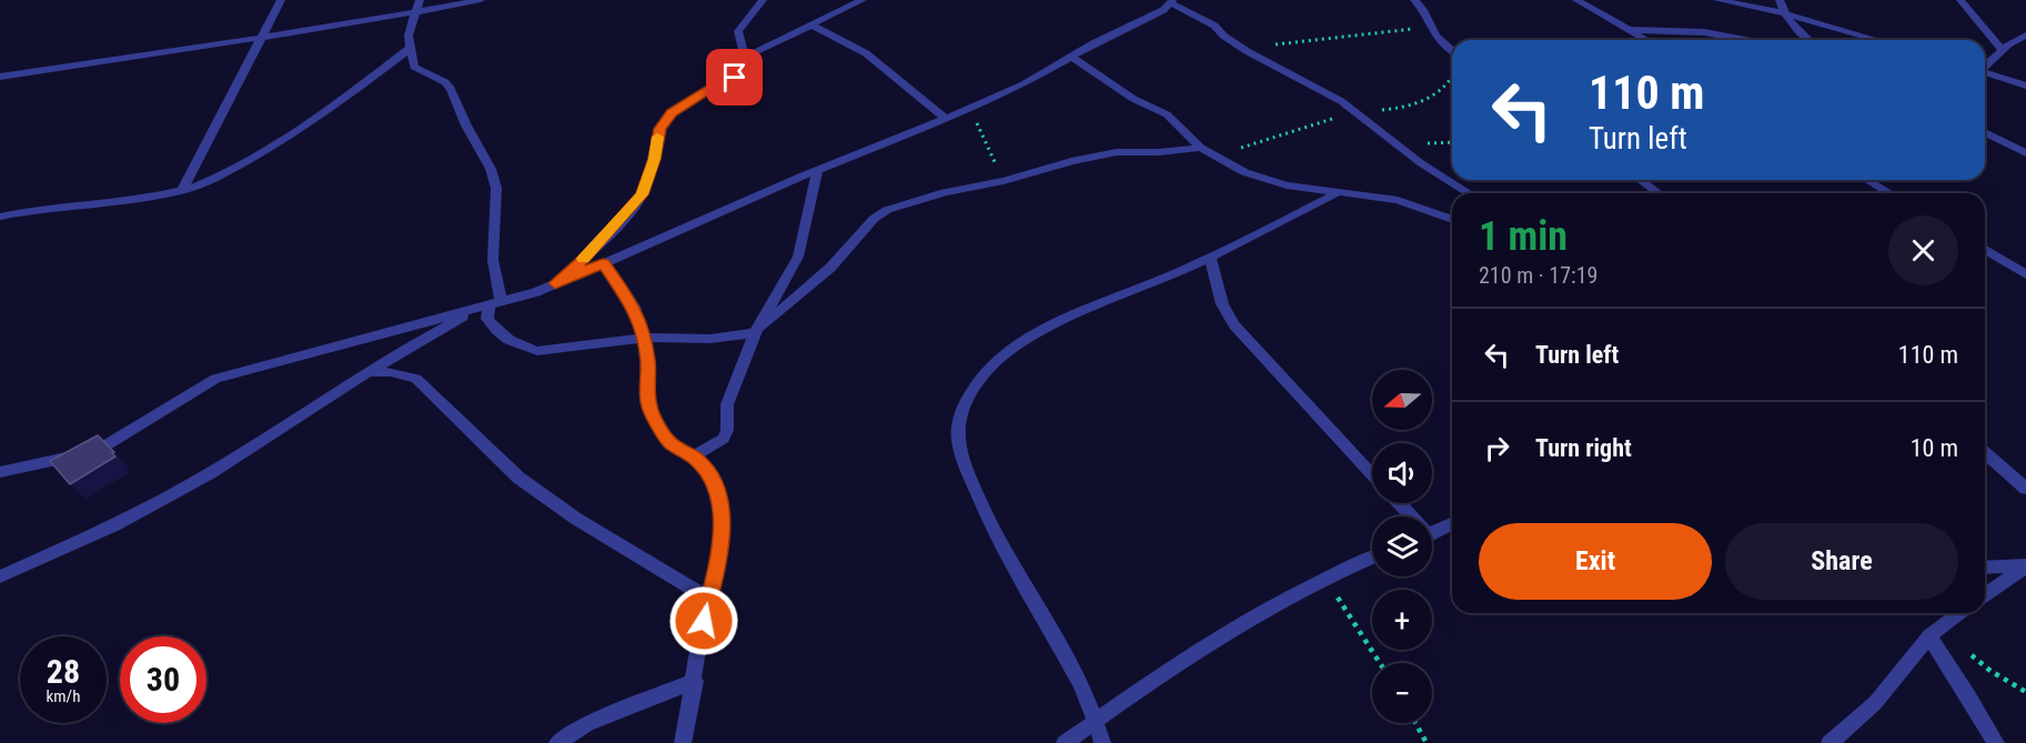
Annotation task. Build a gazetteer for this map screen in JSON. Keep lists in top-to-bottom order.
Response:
{
  "north": "left",
  "page": {
    "turn": ["110 m", "Turn left"],
    "heading": ["1 min", "210 m · 17:19"],
    "list": [
      {
        "name": "Turn left",
        "value": "110 m"
      },
      {
        "name": "Turn right",
        "value": "10 m"
      }
    ],
    "map_buttons": ["+", "−"],
    "buttons": ["Exit", "Share"],
    "speed": "28 km/h",
    "limit": "30"
  }
}
